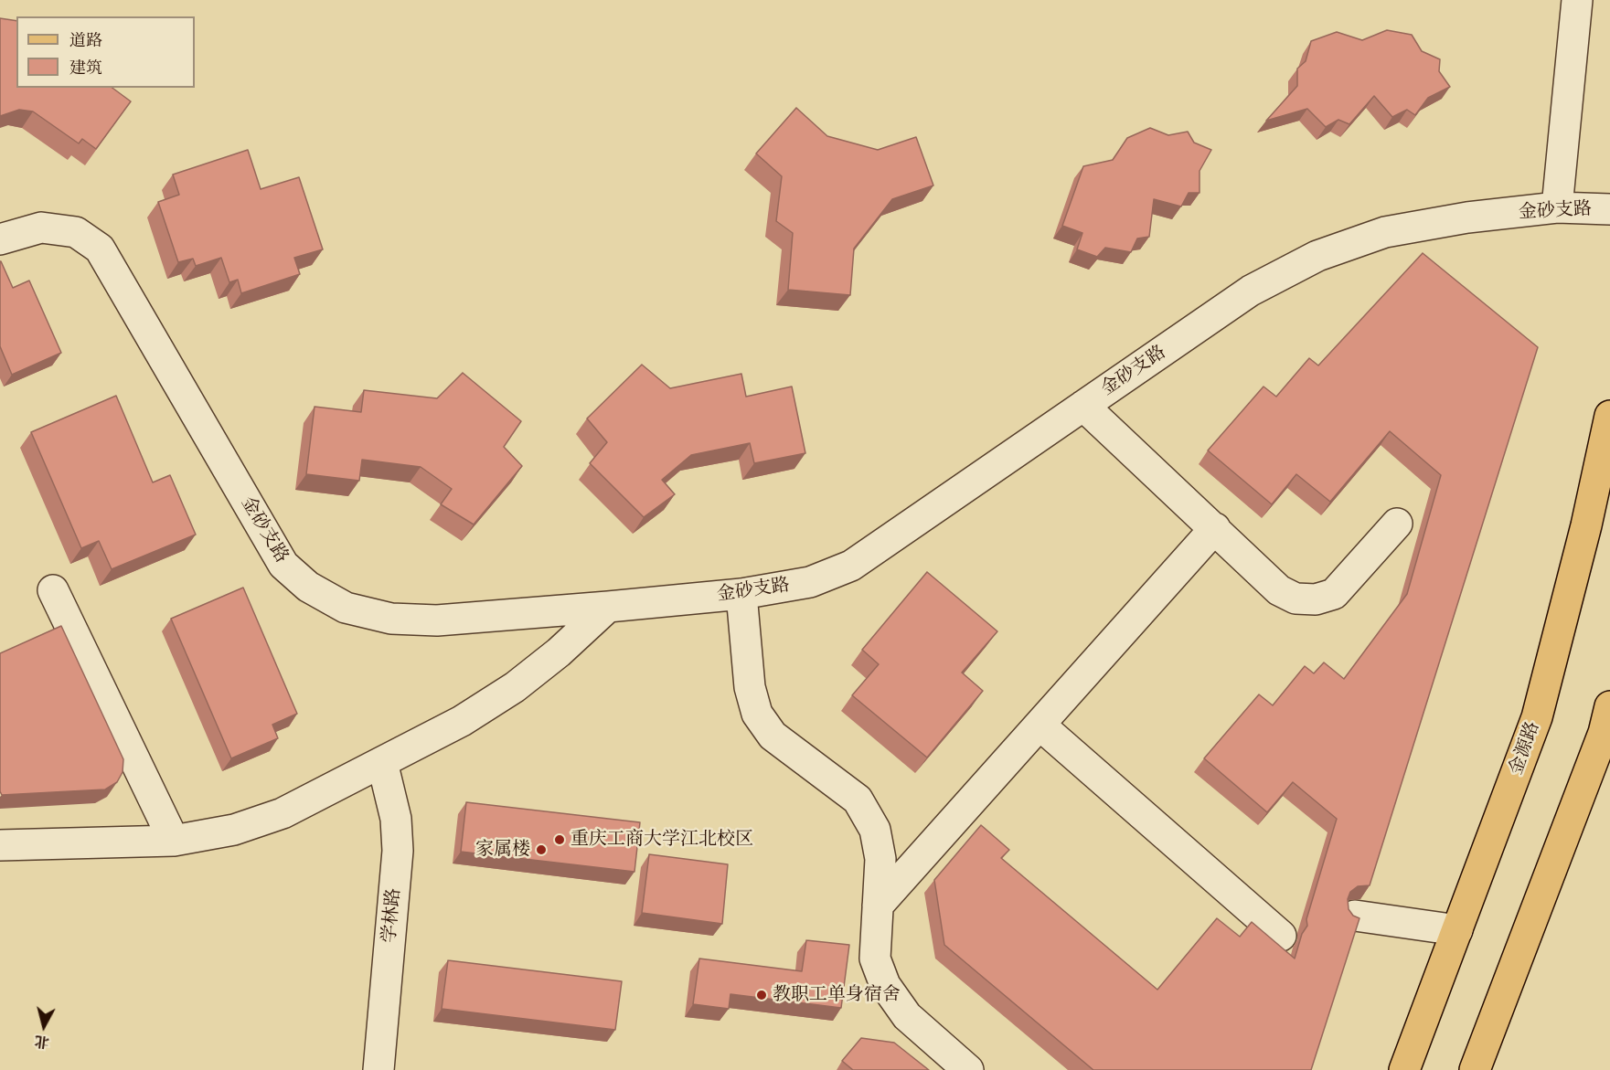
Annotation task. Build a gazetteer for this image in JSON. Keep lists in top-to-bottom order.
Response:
{
  "streets": {
    "main road": ["金源路"],
    "street": ["金砂支路", "学林路"]
  },
  "places": ["重庆工商大学江北校区", "家属楼", "教职工单身宿舍"],
  "legend": ["道路", "建筑"],
  "north": "bottom"
}
